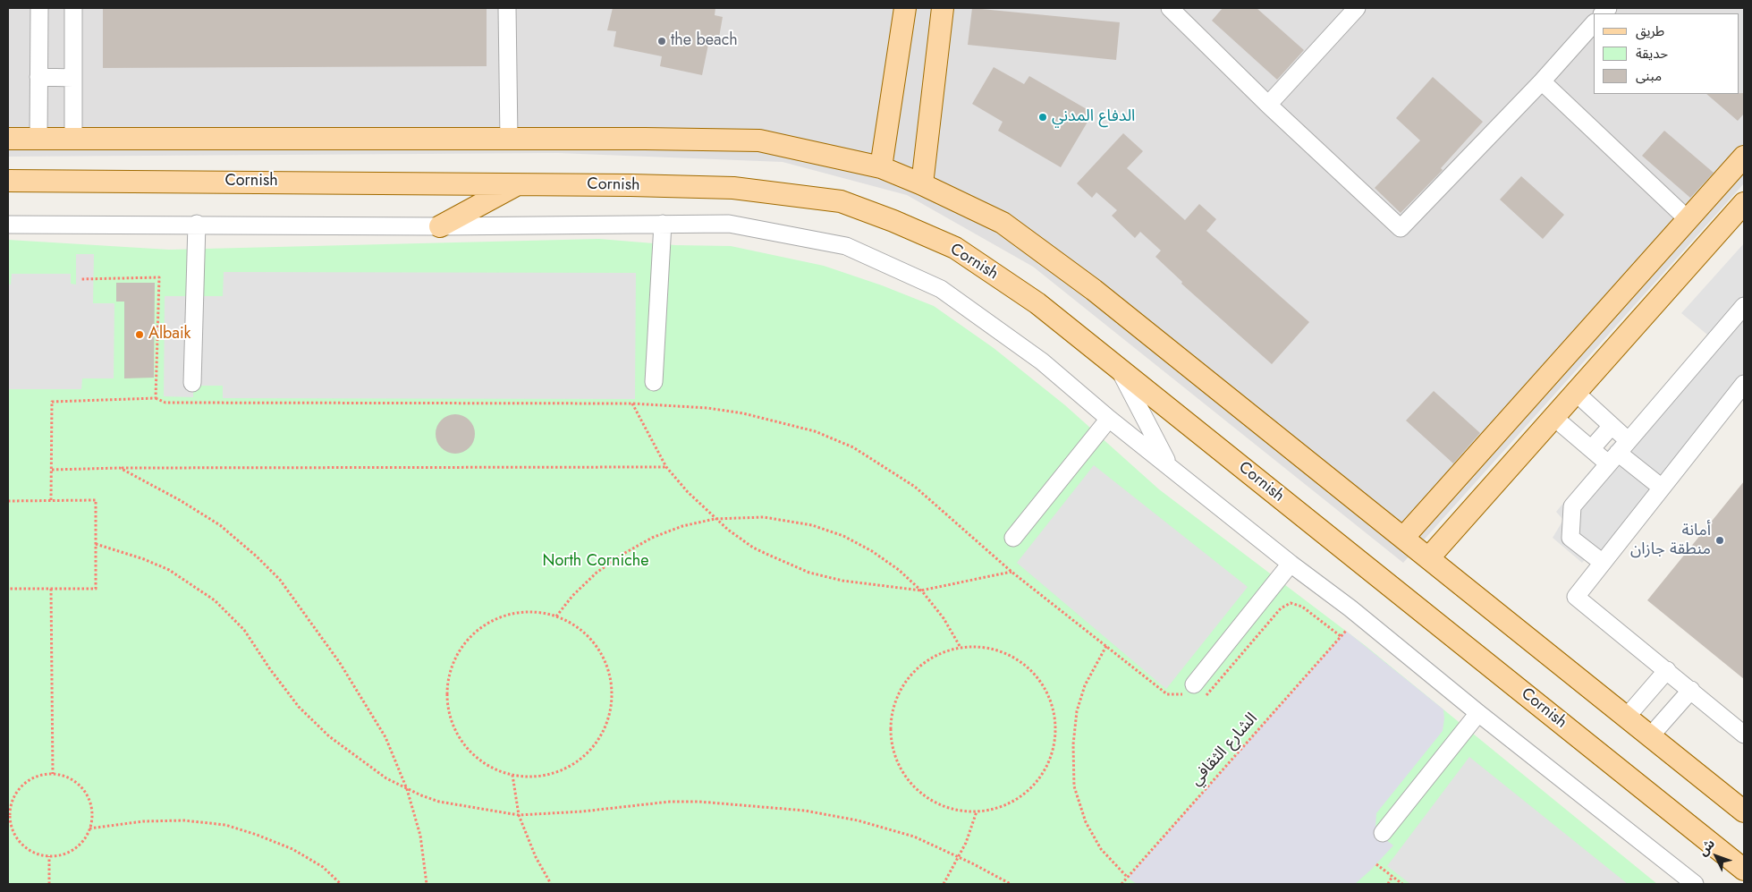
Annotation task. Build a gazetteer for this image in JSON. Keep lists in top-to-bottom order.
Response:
{
  "streets": {
    "main road": ["Cornish"],
    "path": ["الشارع الثقافي"]
  },
  "parks": ["North Corniche"],
  "places": [
    "the beach",
    "الدفاع المدني",
    "Albaik",
    "أمانة منطقة جازان"
  ],
  "legend": ["طريق", "حديقة", "مبنى"],
  "north": "top left"
}
